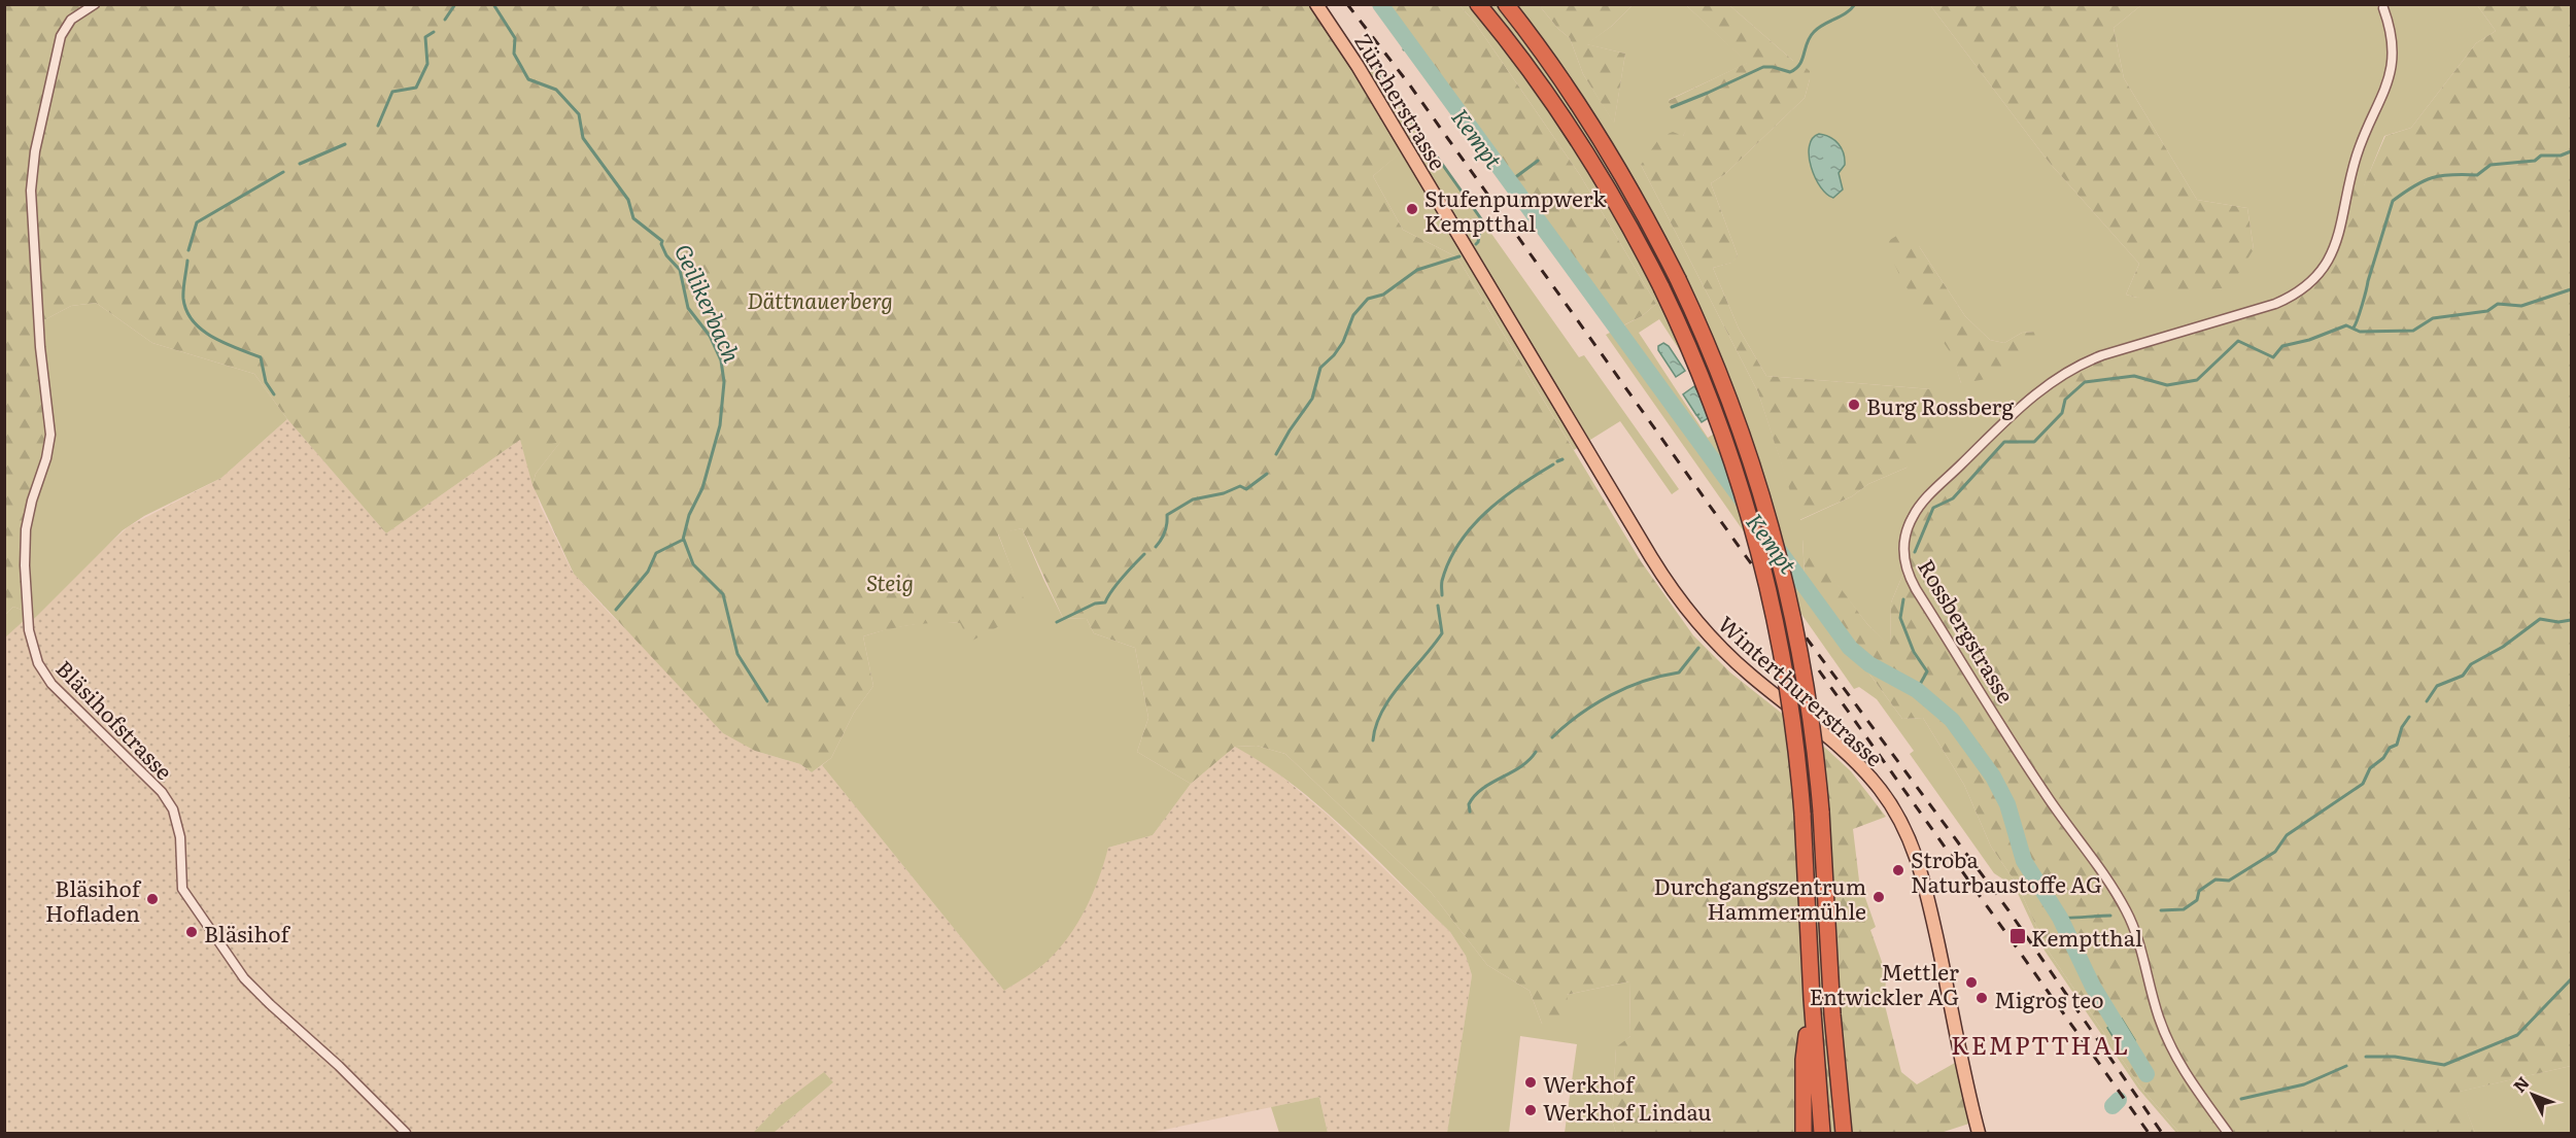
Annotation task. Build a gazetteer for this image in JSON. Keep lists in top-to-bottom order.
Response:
{
  "streets": {
    "main road": ["Zürcherstrasse", "Winterthurerstrasse"],
    "street": ["Rossbergstrasse", "Bläsihofstrasse"]
  },
  "crossings": [
    ["Zürcherstrasse", "Winterthurerstrasse"]
  ],
  "districts": ["KEMPTTHAL"],
  "water": ["Kempt", "Geilikerbach"],
  "parks": ["Dättnauerberg", "Steig"],
  "places": {
    "other": [
      "Stufenpumpwerk Kemptthal",
      "Burg Rossberg",
      "Stroba Naturbaustoffe AG",
      "Durchgangszentrum Hammermühle",
      "Bläsihof Hofladen",
      "Bläsihof",
      "Mettler Entwickler AG",
      "Migros teo",
      "Werkhof",
      "Werkhof Lindau"
    ],
    "transit": ["Kemptthal"]
  },
  "north": "top left"
}
